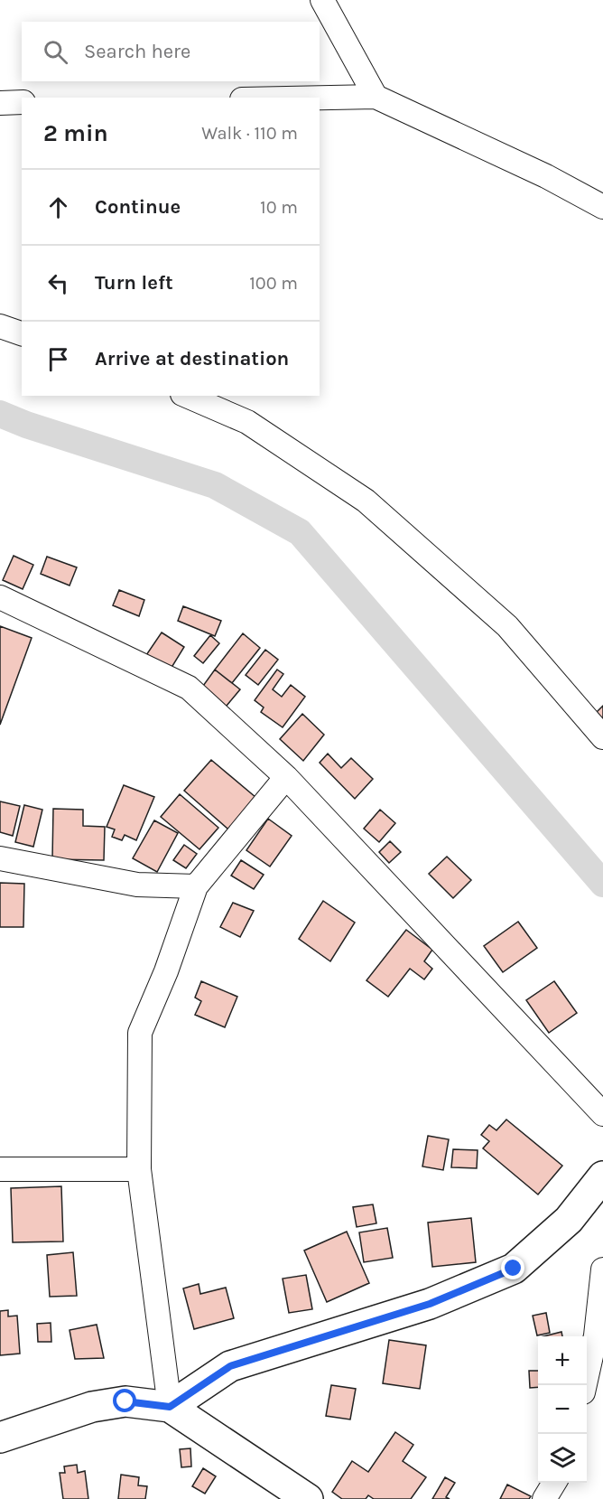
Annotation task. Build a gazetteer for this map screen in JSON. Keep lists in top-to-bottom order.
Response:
{
  "page": {
    "search": "Search here",
    "heading": ["2 min", "Walk · 110 m"],
    "list": [
      ["Continue", "10 m"],
      ["Turn left", "100 m"],
      "Arrive at destination"
    ],
    "map_buttons": ["+", "−"]
  }
}
